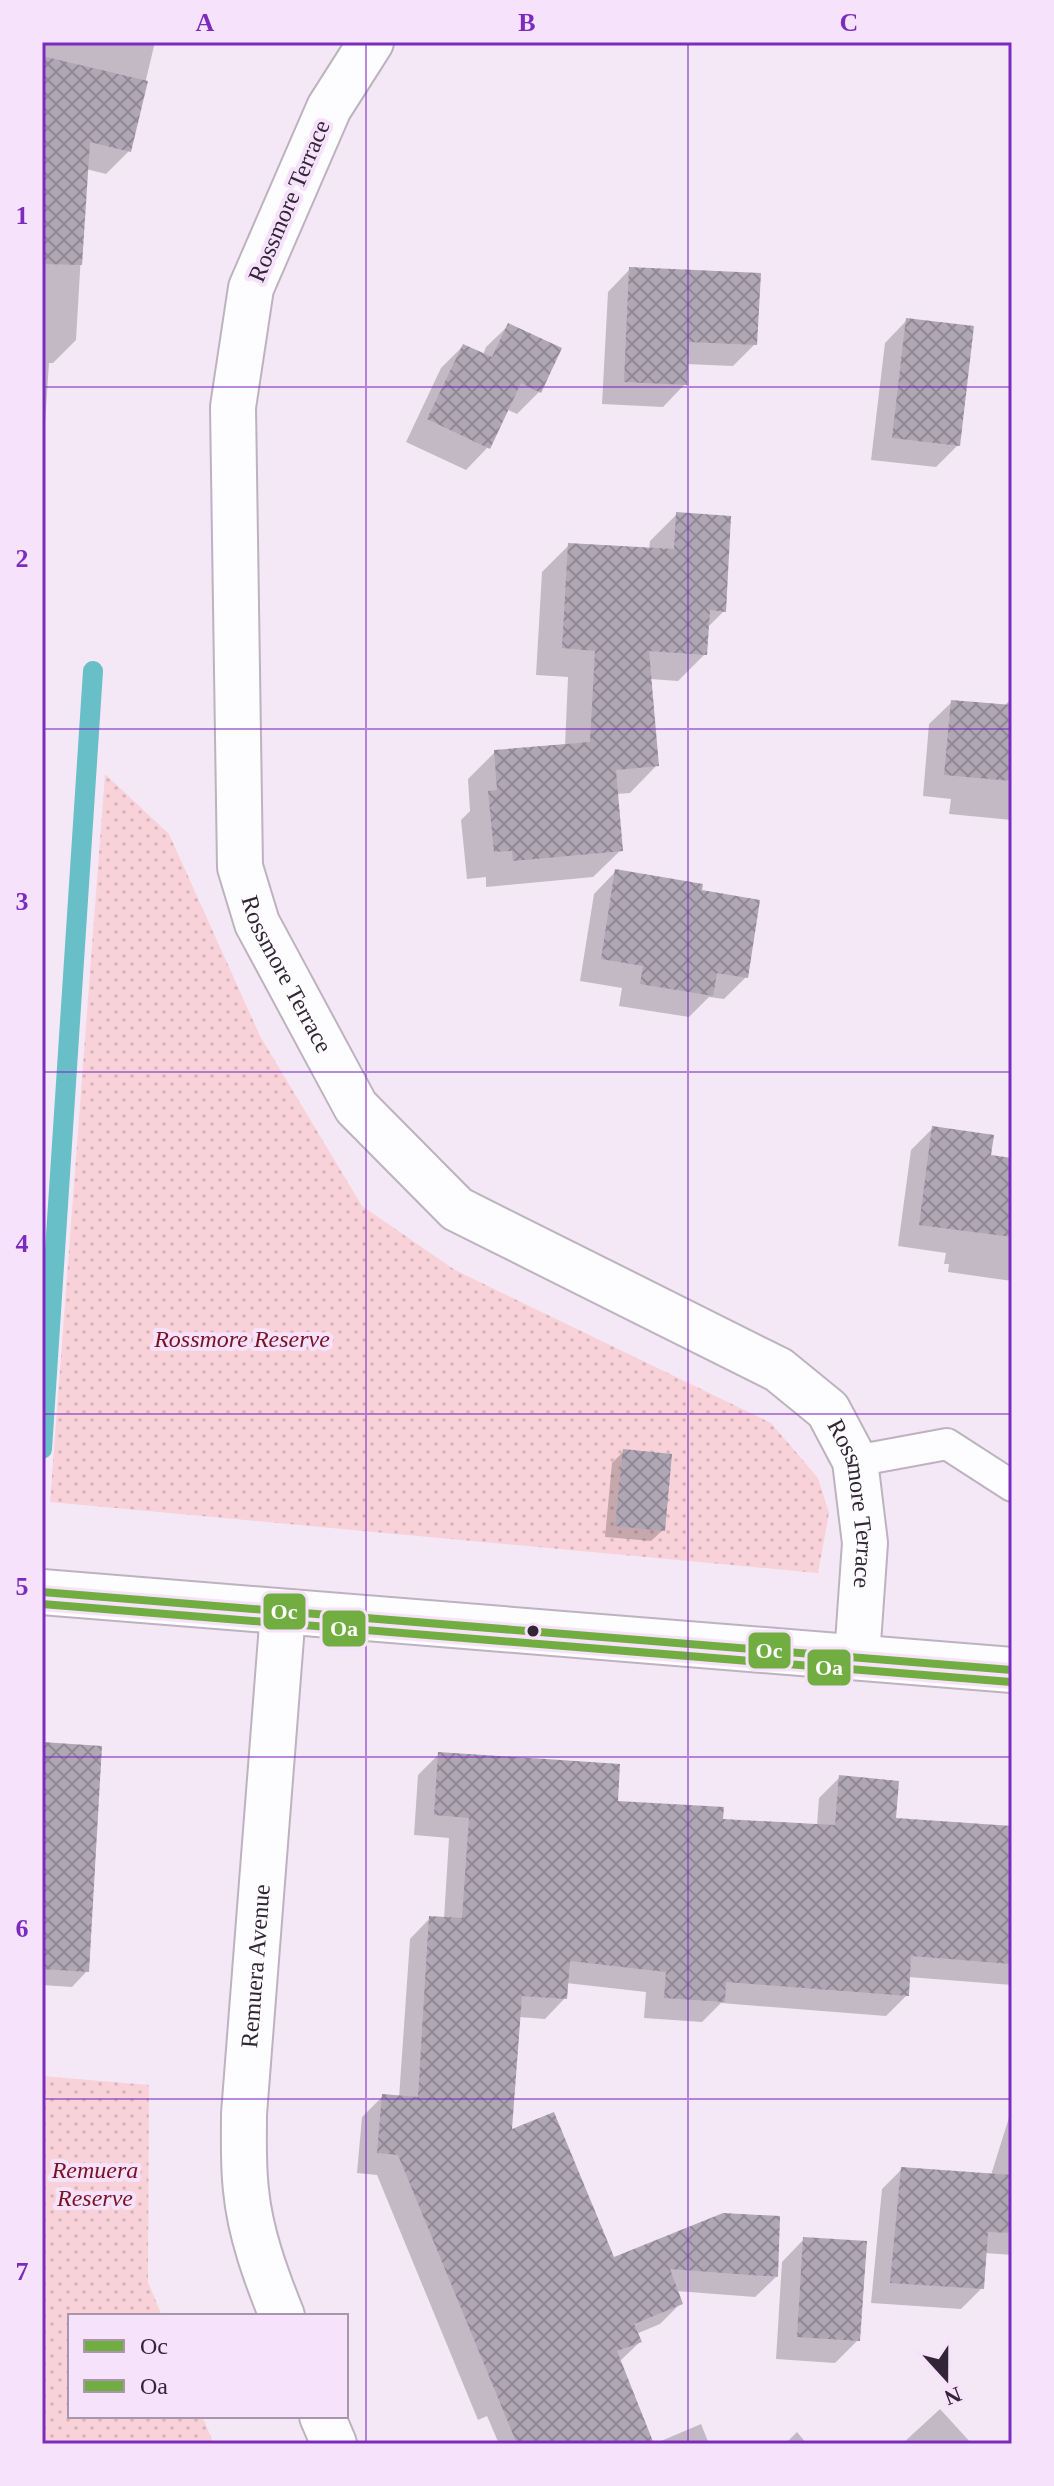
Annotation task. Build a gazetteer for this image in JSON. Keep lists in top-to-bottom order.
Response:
{
  "streets": {
    "street": ["Rossmore Terrace", "Remuera Avenue"]
  },
  "parks": ["Rossmore Reserve", "Remuera Reserve"],
  "lines": ["transit line Oc", "transit line Oa"],
  "legend": ["Oc", "Oa"],
  "north": "bottom",
  "grid": {
    "columns": ["A", "B", "C"],
    "rows": [
      "1",
      "2",
      "3",
      "4",
      "5",
      "6",
      "7"
    ]
  }
}
